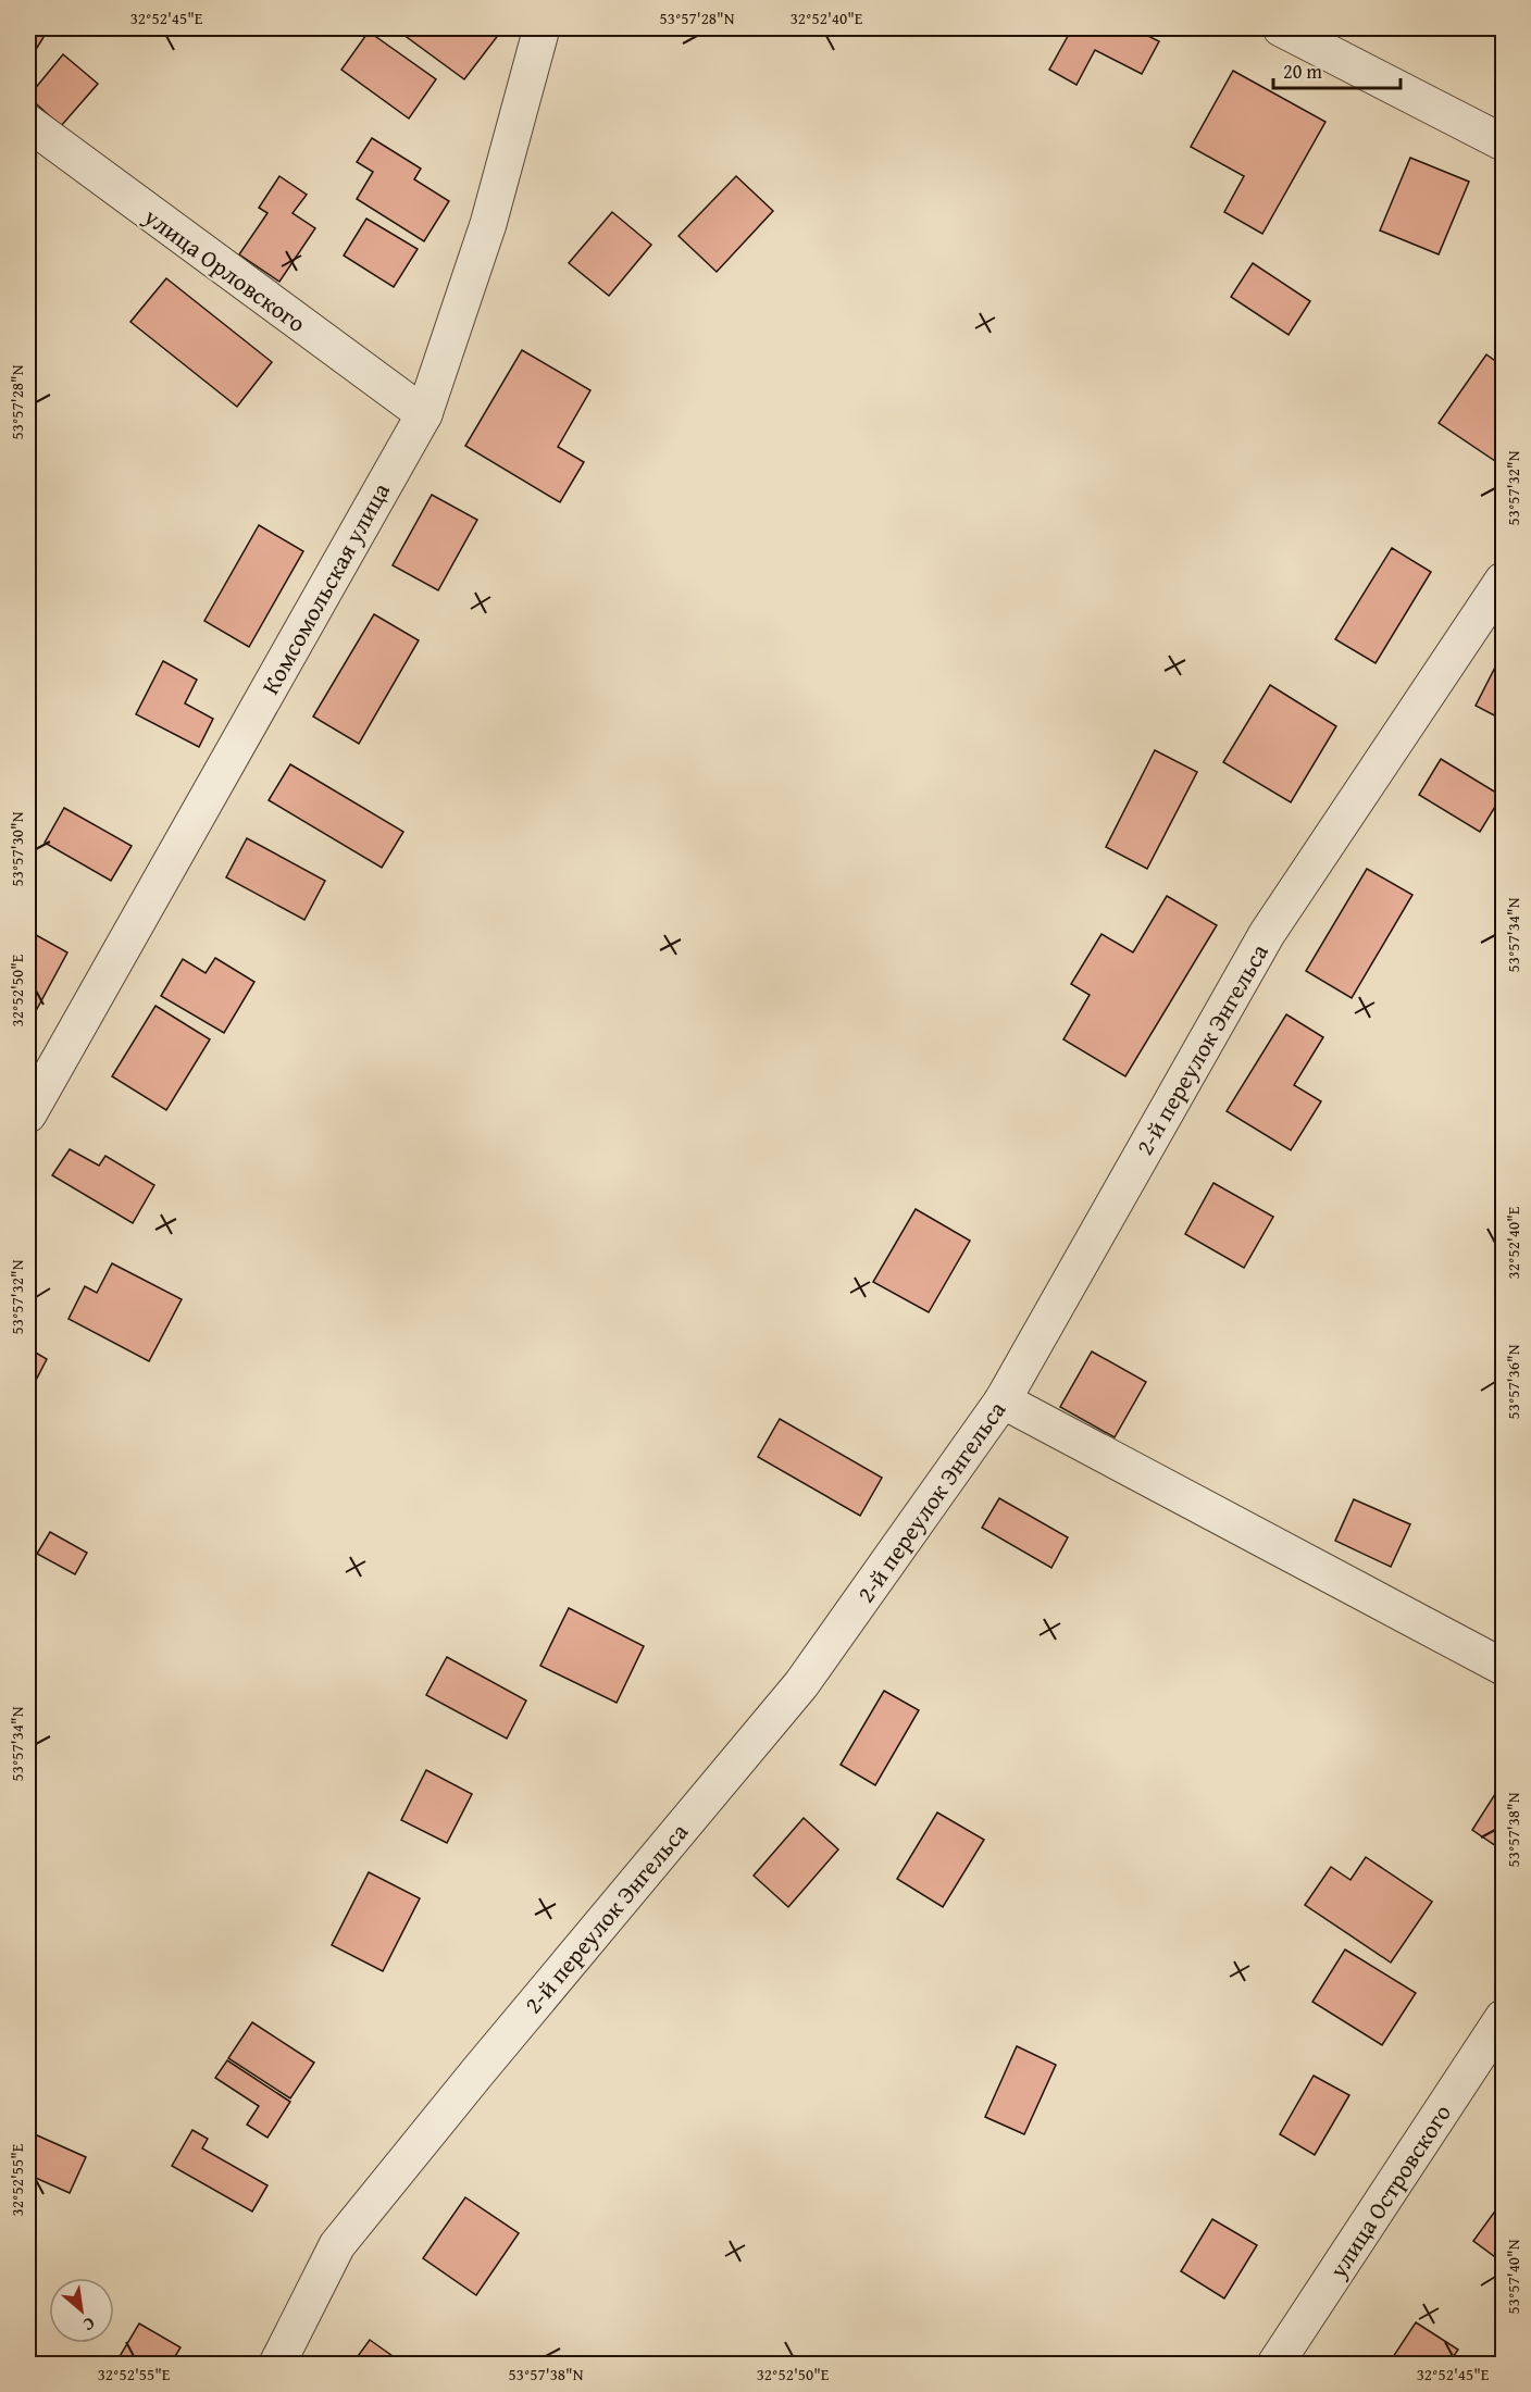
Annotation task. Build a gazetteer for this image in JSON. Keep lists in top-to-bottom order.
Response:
{
  "streets": {
    "street": [
      "улица Орловского",
      "Комсомольская улица",
      "2-й переулок Энгельса",
      "улица Островского"
    ]
  },
  "crossings": [
    ["улица Орловского", "Комсомольская улица"]
  ],
  "scale_bar": "20 m",
  "north": "bottom right",
  "coordinates": [
    "32°52'45\"E",
    "53°57'28\"N",
    "32°52'40\"E",
    "53°57'32\"N",
    "53°57'30\"N",
    "53°57'34\"N",
    "32°52'50\"E",
    "53°57'36\"N",
    "53°57'38\"N",
    "32°52'55\"E",
    "53°57'40\"N"
  ]
}
